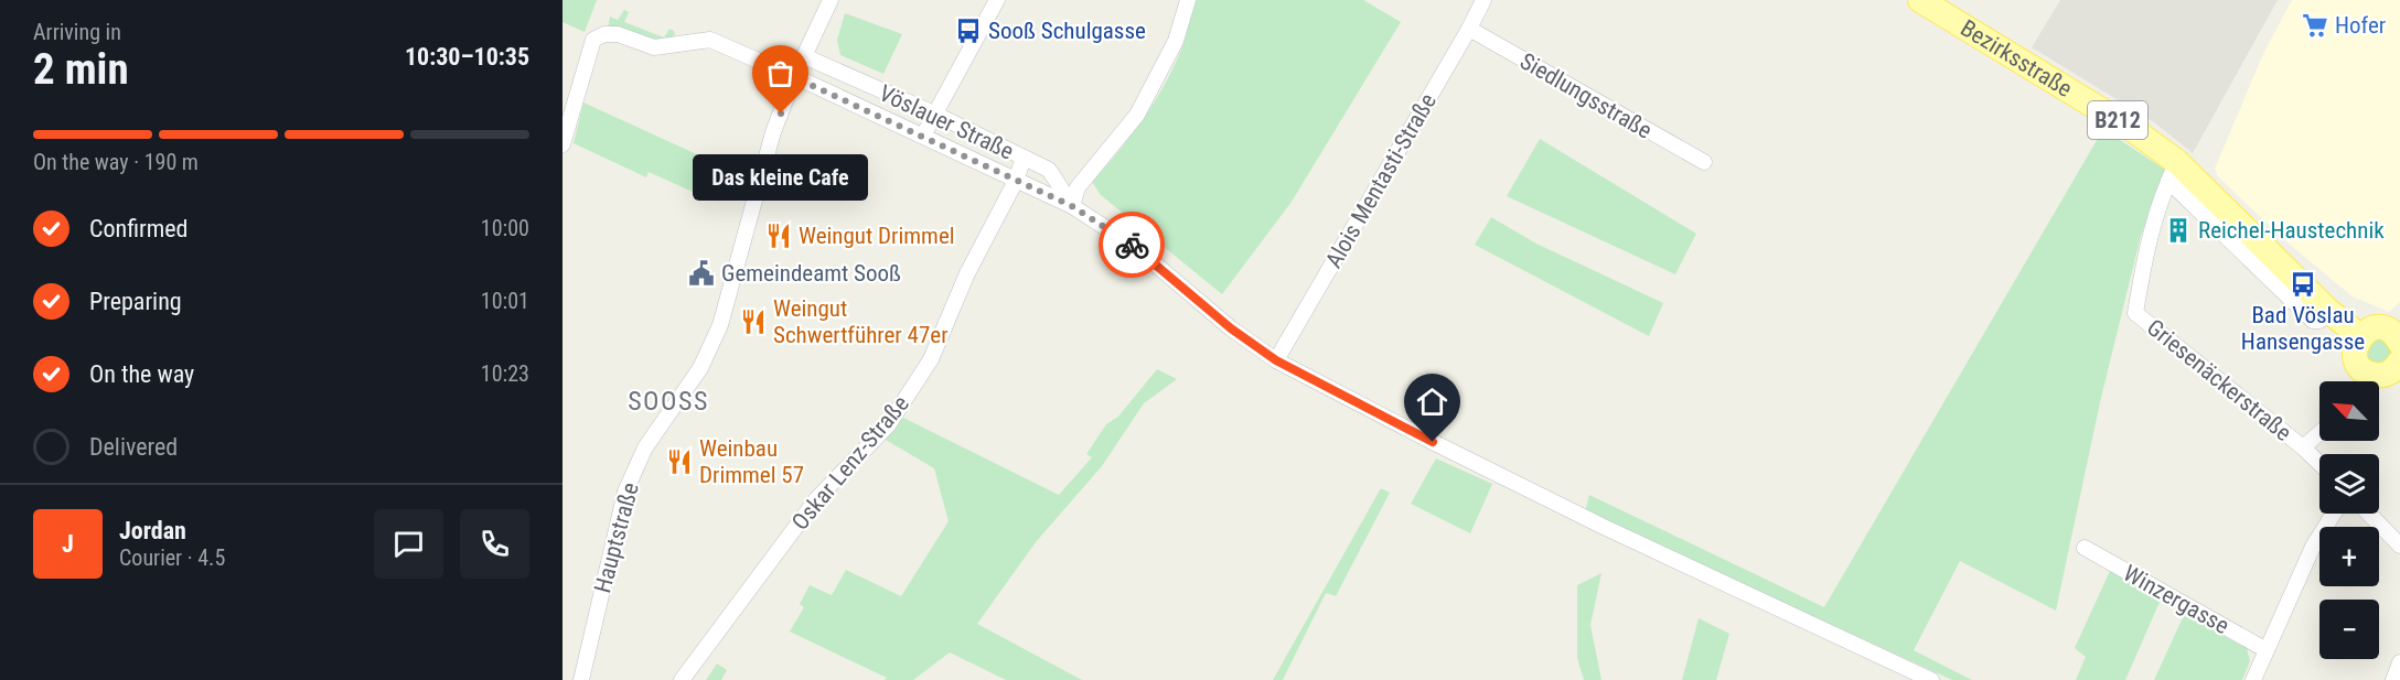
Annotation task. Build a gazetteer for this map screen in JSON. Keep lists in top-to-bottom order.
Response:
{
  "streets": {
    "main road": ["Bezirksstraße", "B212"],
    "street": [
      "Siedlungsstraße",
      "Vöslauer Straße",
      "Alois Mentasti-Straße",
      "Griesenäckerstraße",
      "Oskar Lenz-Straße",
      "Hauptstraße",
      "Winzergasse"
    ]
  },
  "crossings": [
    ["Bezirksstraße", "B212"],
    ["Bezirksstraße", "Griesenäckerstraße"],
    ["Siedlungsstraße", "Alois Mentasti-Straße"],
    ["B212", "Griesenäckerstraße"],
    ["Vöslauer Straße", "Alois Mentasti-Straße"],
    ["Vöslauer Straße", "Oskar Lenz-Straße"],
    ["Vöslauer Straße", "Hauptstraße"]
  ],
  "districts": ["SOOSS"],
  "places": {
    "supermarket": ["Hofer"],
    "bus stop": ["Sooß Schulgasse", "Bad Vöslau Hansengasse"],
    "other": ["Das kleine Cafe"],
    "building": ["Reichel-Haustechnik"],
    "restaurant": ["Weingut Drimmel", "Weingut Schwertführer 47er", "Weinbau Drimmel 57"],
    "public building": ["Gemeindeamt Sooß"]
  },
  "north": "top left",
  "page": {
    "heading": ["2 min", "Arriving in", "10:30–10:35"],
    "panel": ["Jordan", "Courier · 4.5"],
    "bar": "On the way · 190 m",
    "bubble": "Das kleine Cafe",
    "list": [
      ["Confirmed", "10:00"],
      ["Preparing", "10:01"],
      ["On the way", "10:23"],
      "Delivered"
    ],
    "map_buttons": ["+", "−"],
    "round": "J"
  }
}
